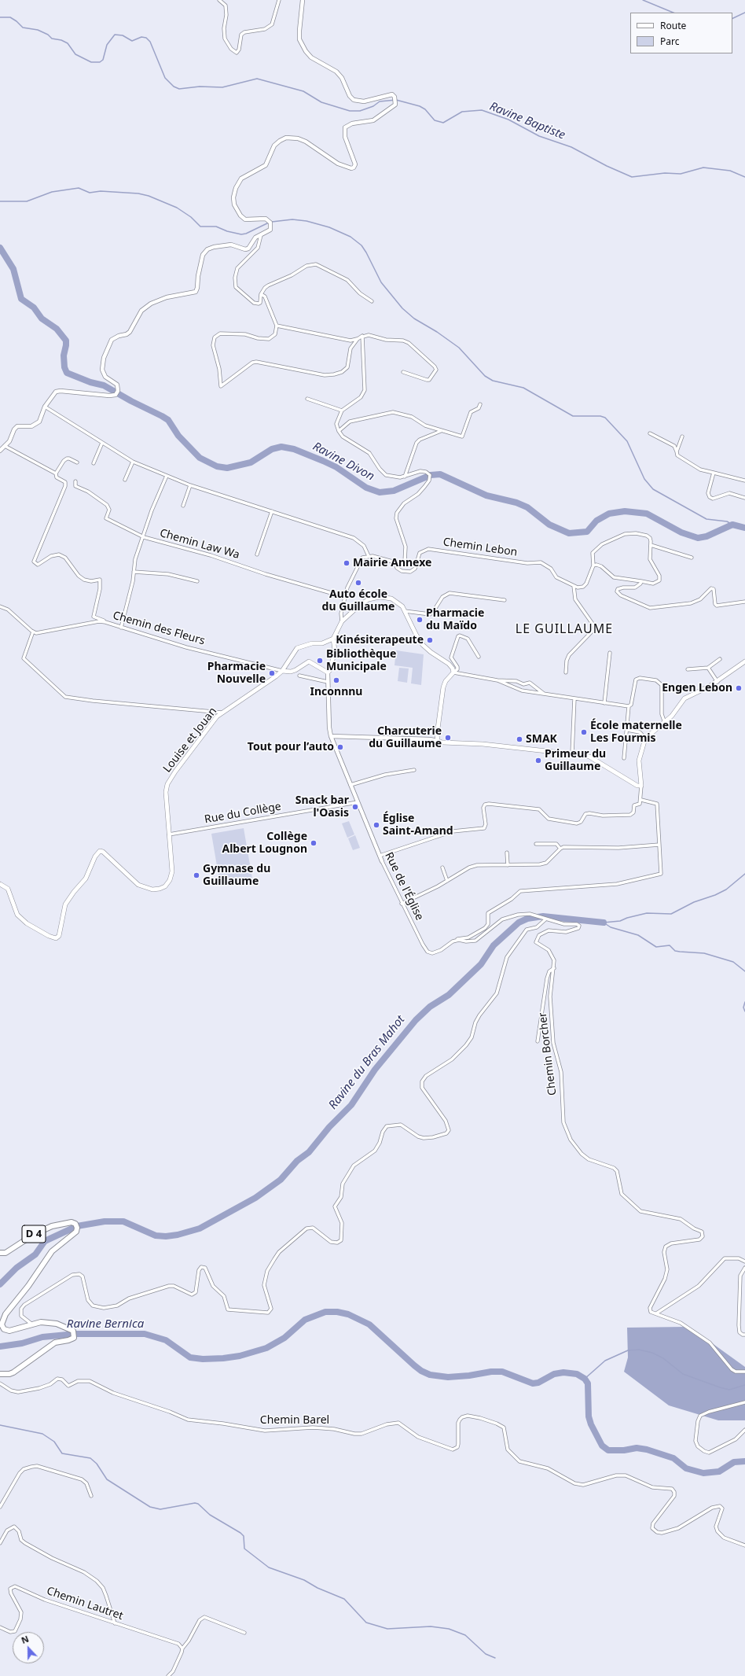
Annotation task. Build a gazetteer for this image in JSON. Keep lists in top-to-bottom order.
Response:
{
  "streets": {
    "main road": ["Louise et Jouan", "D 4"],
    "street": [
      "Chemin Law Wa",
      "Chemin Lebon",
      "Chemin des Fleurs",
      "Rue du Collège",
      "Rue de l'Église",
      "Chemin Borcher",
      "Chemin Barel",
      "Chemin Lautret"
    ]
  },
  "crossings": [
    ["Chemin des Fleurs", "Louise et Jouan"],
    ["Louise et Jouan", "Rue du Collège"],
    ["Rue du Collège", "Rue de l'Église"],
    ["Rue de l'Église", "Chemin Borcher"]
  ],
  "districts": ["LE GUILLAUME"],
  "water": [
    "Ravine Baptiste",
    "Ravine Divon",
    "Ravine du Bras Mahot",
    "Ravine Bernica"
  ],
  "places": [
    "Mairie Annexe",
    "Auto école du Guillaume",
    "Pharmacie du Maïdo",
    "Kinésiterapeute",
    "Bibliothèque Municipale",
    "Pharmacie Nouvelle",
    "Inconnnu",
    "Engen Lebon",
    "École maternelle Les Fourmis",
    "Charcuterie du Guillaume",
    "SMAK",
    "Tout pour l’auto",
    "Primeur du Guillaume",
    "Snack bar l'Oasis",
    "Église Saint-Amand",
    "Collège Albert Lougnon",
    "Gymnase du Guillaume"
  ],
  "legend": ["Route", "Parc"],
  "north": "top"
}
